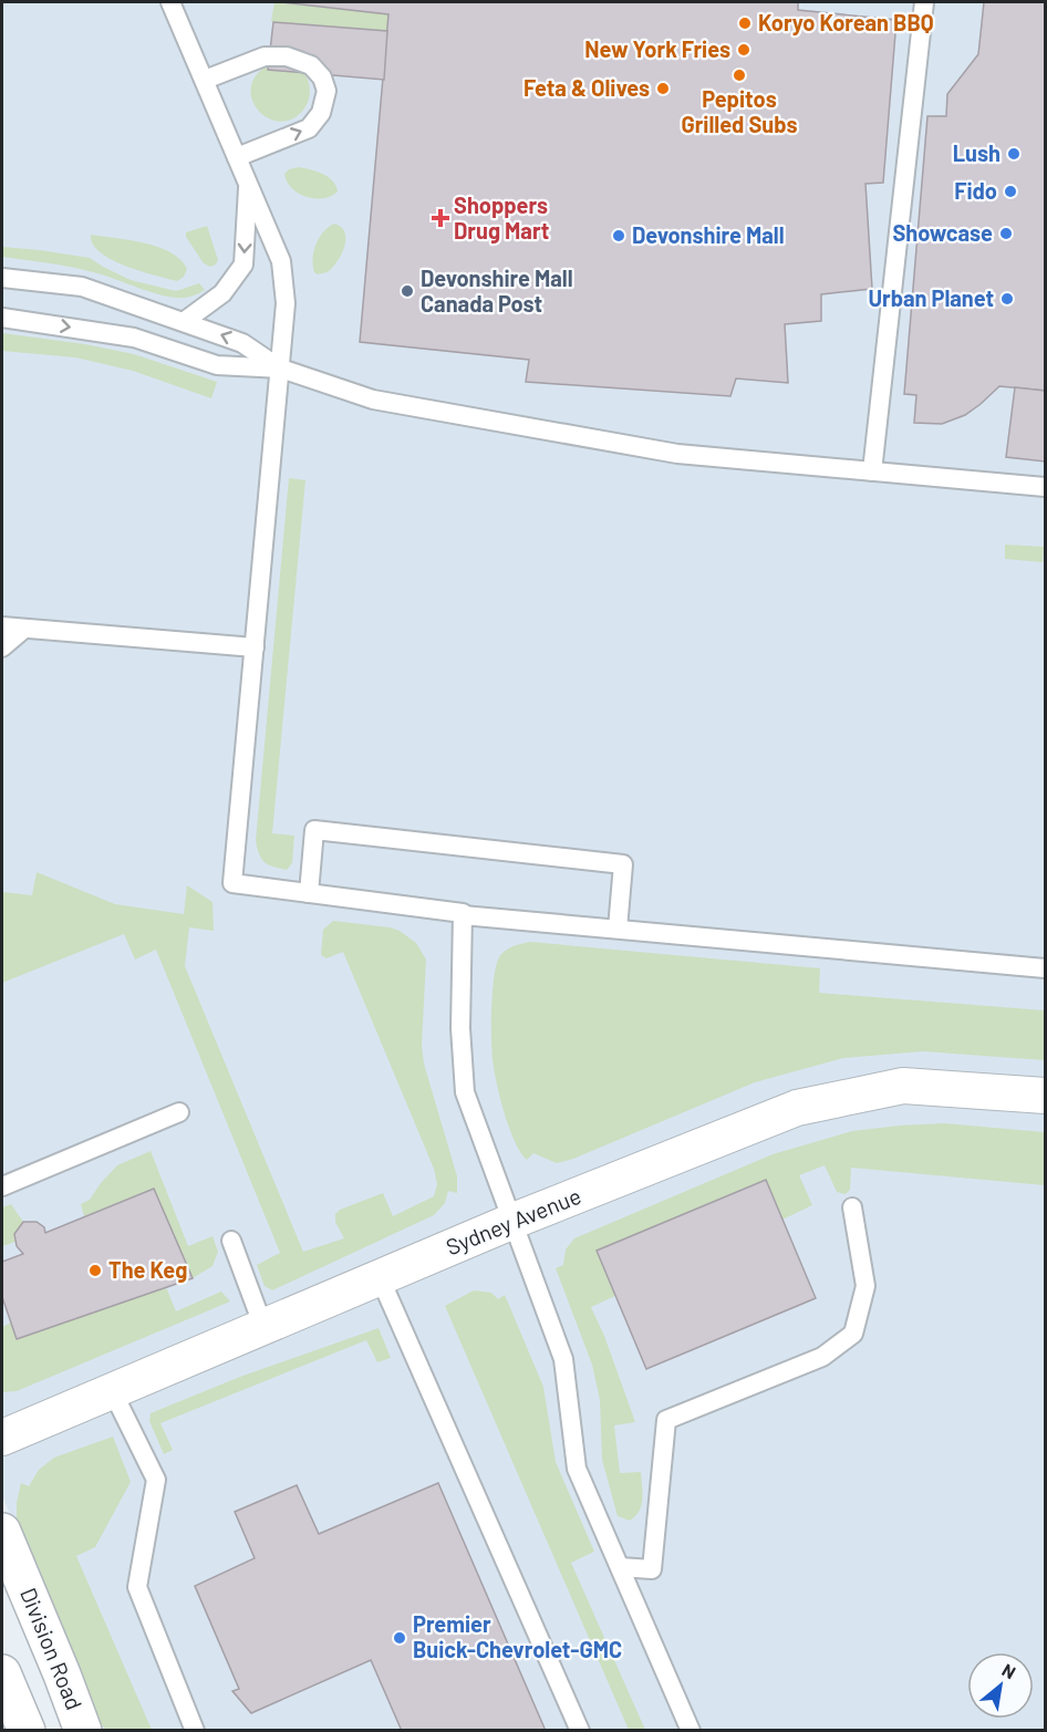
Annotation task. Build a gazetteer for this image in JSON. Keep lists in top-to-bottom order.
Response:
{
  "streets": {
    "main road": ["Division Road"],
    "street": ["Sydney Avenue"]
  },
  "places": {
    "other": [
      "Koryo Korean BBQ",
      "New York Fries",
      "Pepitos Grilled Subs",
      "Feta & Olives",
      "Lush",
      "Fido",
      "Showcase",
      "Devonshire Mall",
      "Devonshire Mall Canada Post",
      "Urban Planet",
      "The Keg",
      "Premier Buick-Chevrolet-GMC"
    ],
    "health": ["Shoppers Drug Mart"]
  },
  "north": "top right"
}
